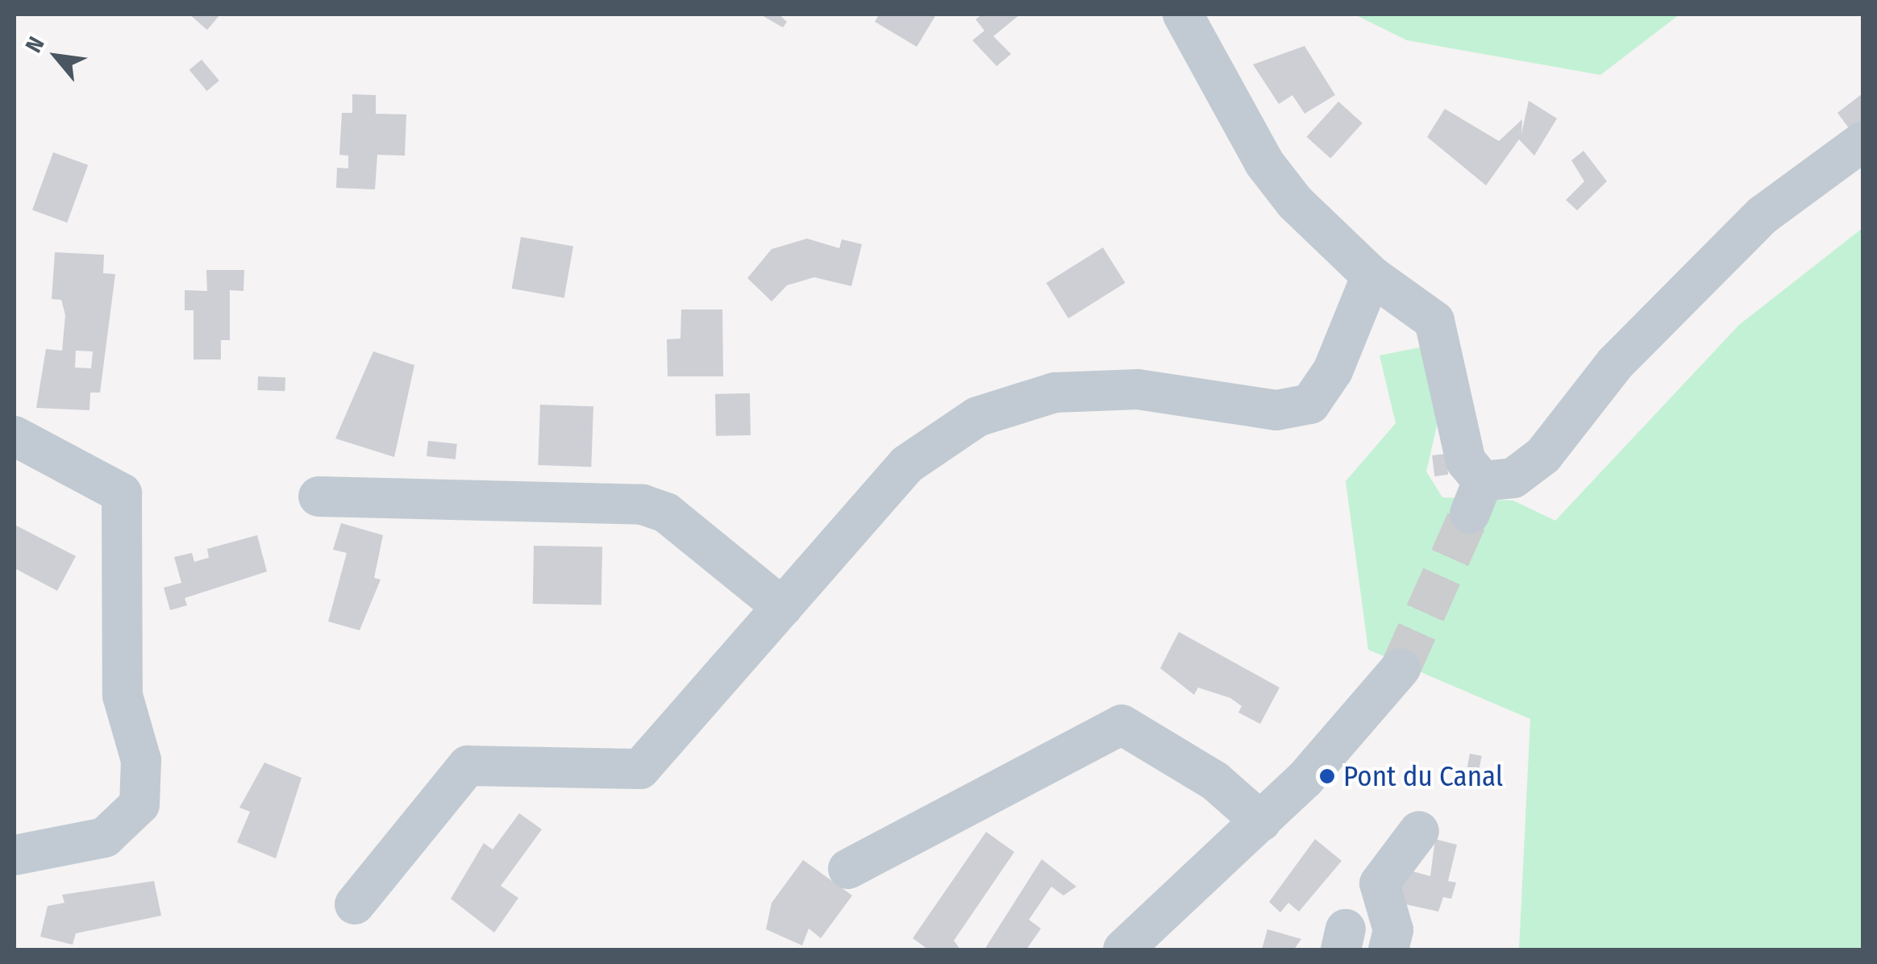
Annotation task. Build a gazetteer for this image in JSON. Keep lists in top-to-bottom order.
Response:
{
  "places": ["Pont du Canal"],
  "north": "top left"
}
